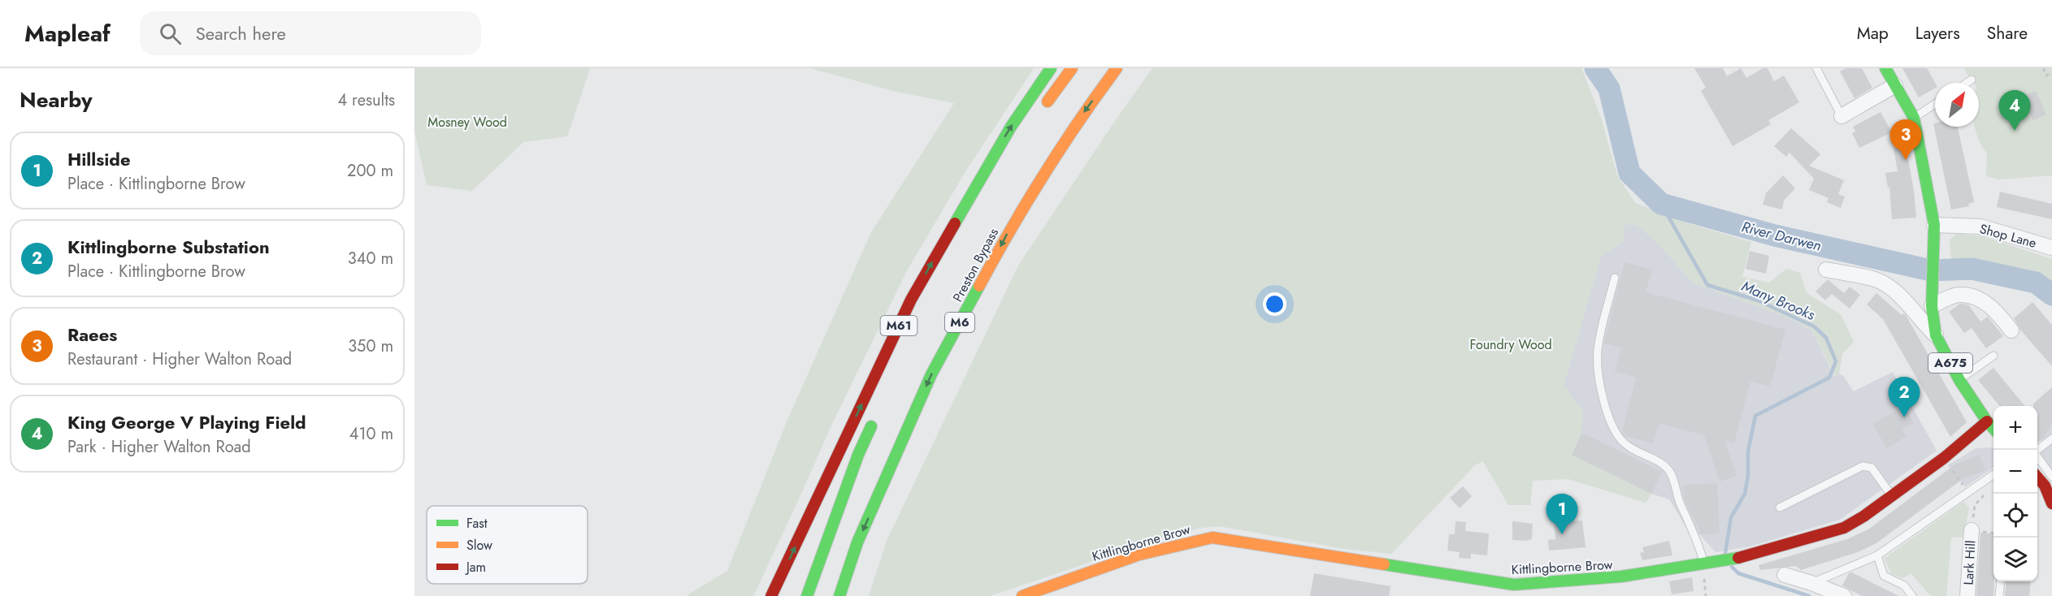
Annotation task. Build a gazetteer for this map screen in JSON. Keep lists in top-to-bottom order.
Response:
{
  "streets": {
    "main road": [
      "Preston Bypass",
      "M6",
      "M61",
      "A675",
      "Kittlingborne Brow"
    ],
    "street": ["Shop Lane", "Lark Hill"]
  },
  "crossings": [
    ["Shop Lane", "A675"],
    ["A675", "Kittlingborne Brow"]
  ],
  "water": ["River Darwen", "Many Brooks"],
  "parks": ["Mosney Wood", "Foundry Wood"],
  "legend": ["Fast", "Slow", "Jam"],
  "north": "top right",
  "page": {
    "header": "Mapleaf",
    "search": "Search here",
    "nav": ["Map", "Layers", "Share"],
    "heading": ["Nearby", "4 results"],
    "pins": [
      "4",
      "3",
      "2",
      "1"
    ],
    "list": [
      {
        "mark": "1",
        "name": "Hillside",
        "note": "Place · Kittlingborne Brow",
        "value": "200 m"
      },
      {
        "mark": "2",
        "name": "Kittlingborne Substation",
        "note": "Place · Kittlingborne Brow",
        "value": "340 m"
      },
      {
        "mark": "3",
        "name": "Raees",
        "note": "Restaurant · Higher Walton Road",
        "value": "350 m"
      },
      {
        "mark": "4",
        "name": "King George V Playing Field",
        "note": "Park · Higher Walton Road",
        "value": "410 m"
      }
    ],
    "map_buttons": ["+", "−"]
  }
}
